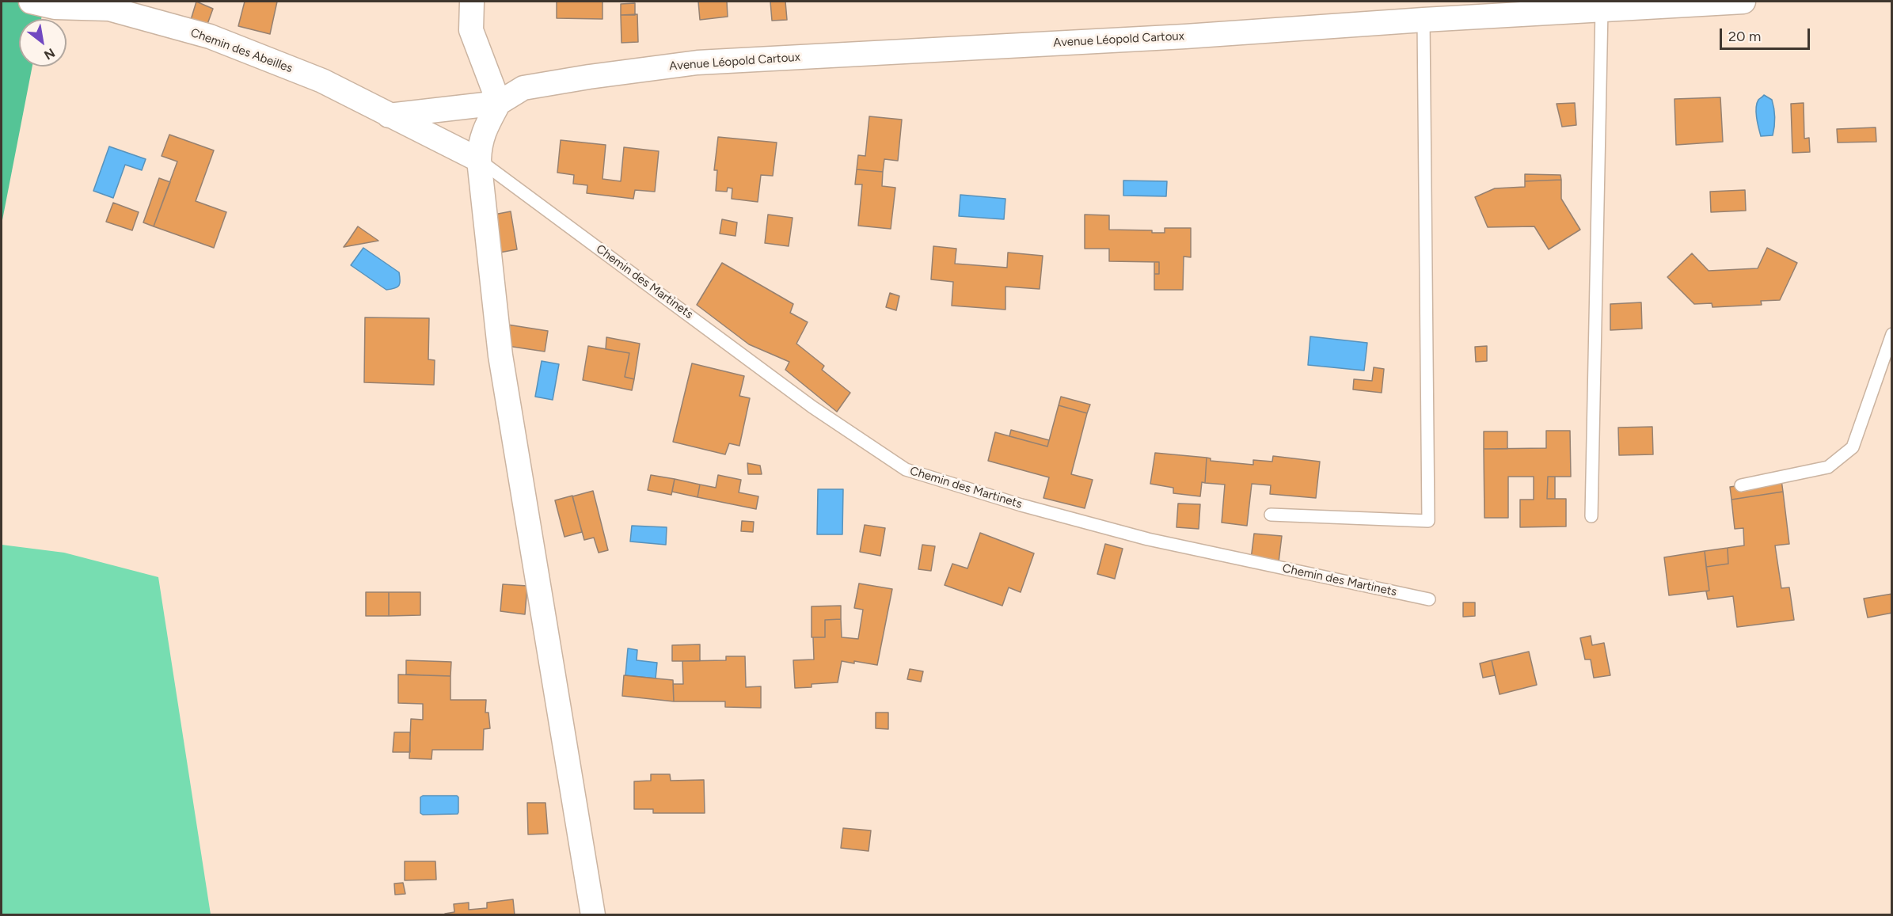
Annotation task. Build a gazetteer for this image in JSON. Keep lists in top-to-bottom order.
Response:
{
  "streets": {
    "street": ["Avenue Léopold Cartoux", "Chemin des Abeilles"],
    "lane": ["Chemin des Martinets"]
  },
  "crossings": [
    ["Chemin des Abeilles", "Chemin des Martinets"]
  ],
  "scale_bar": "20 m",
  "north": "bottom right"
}
